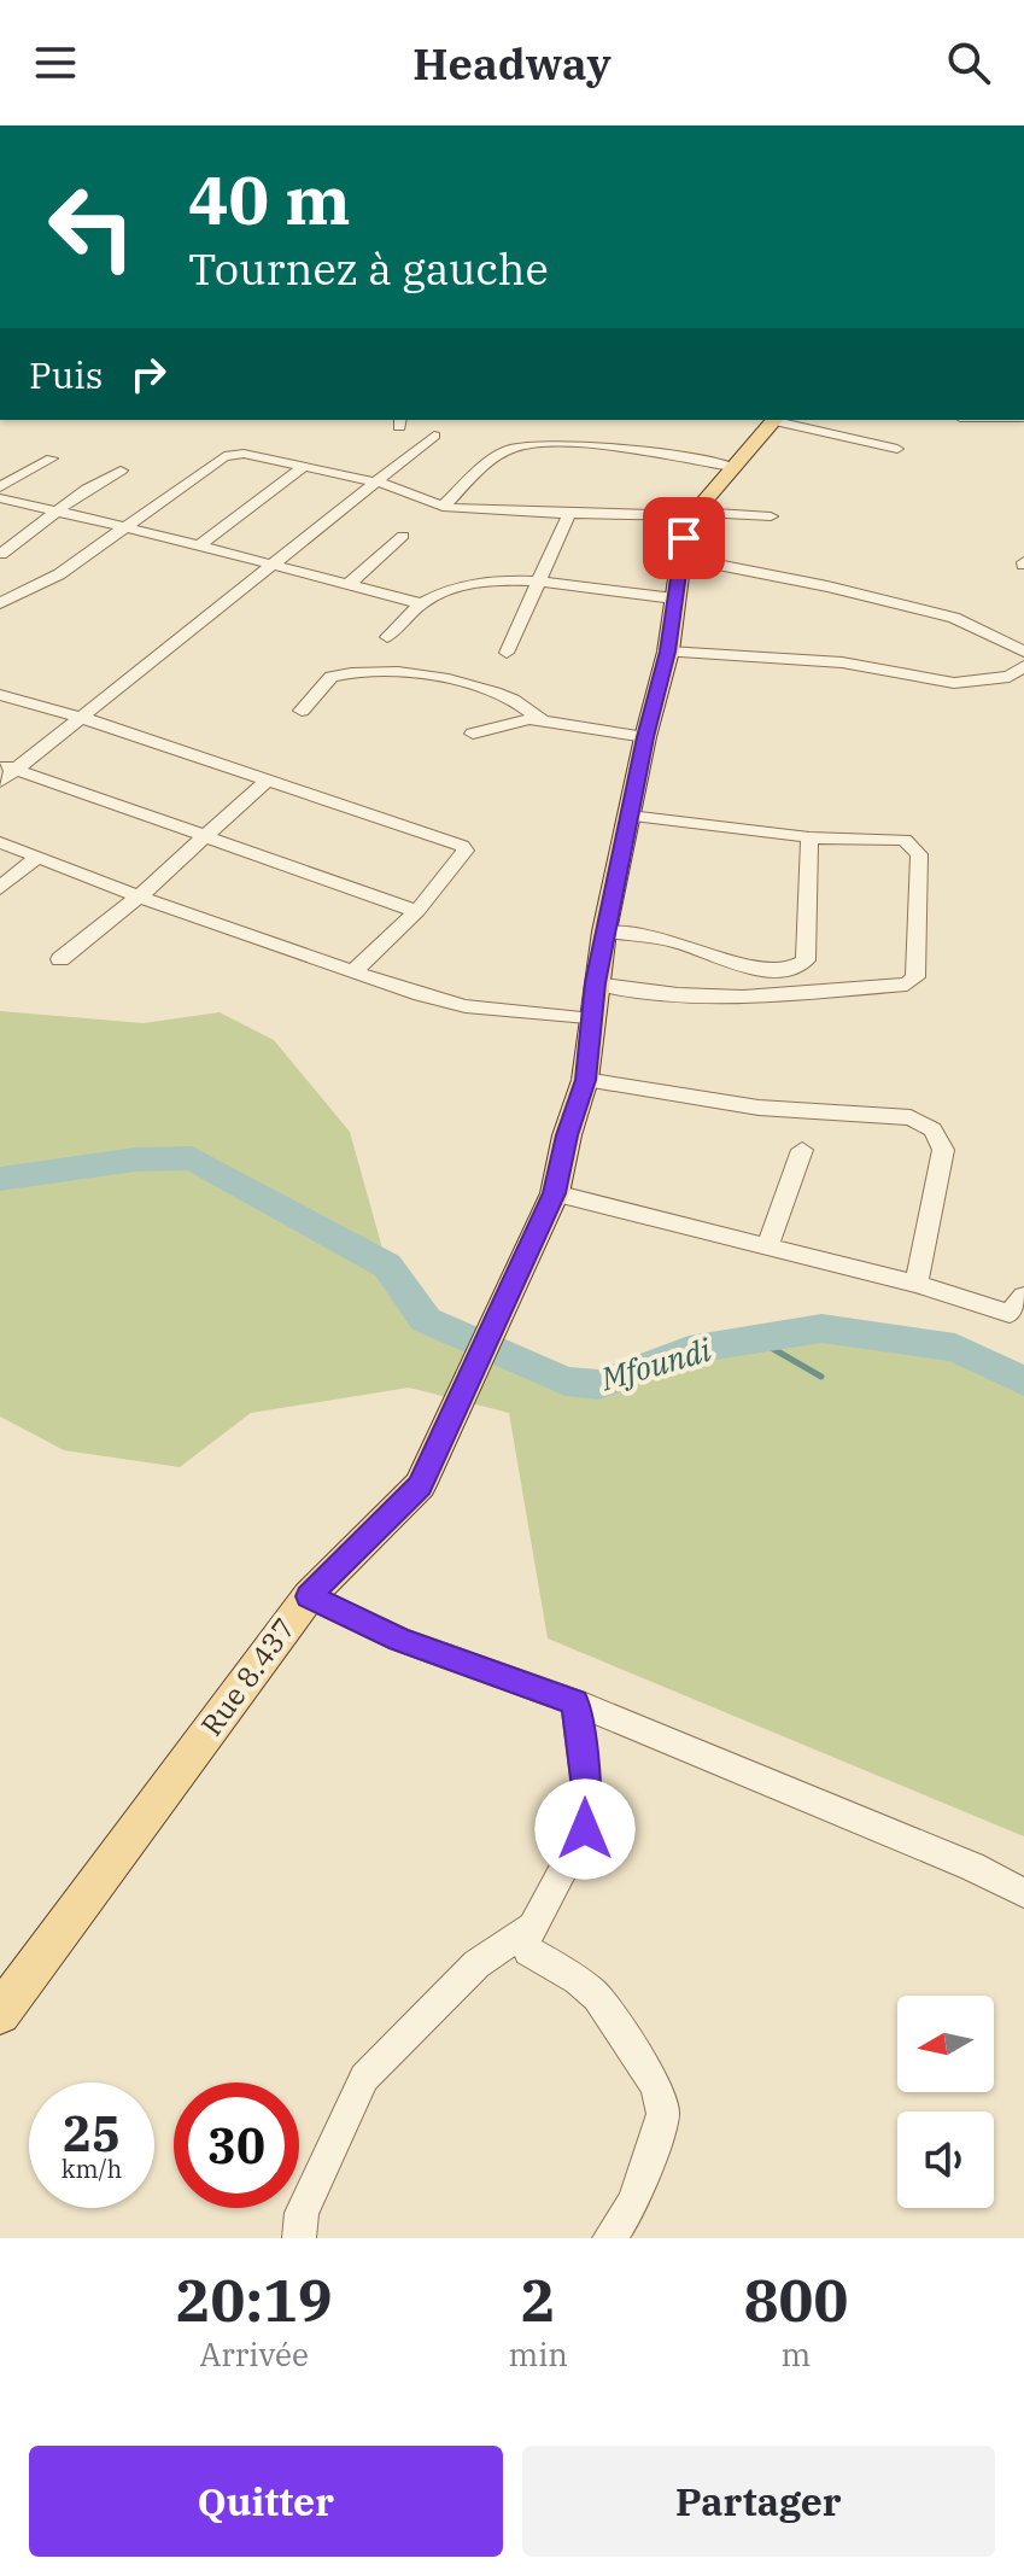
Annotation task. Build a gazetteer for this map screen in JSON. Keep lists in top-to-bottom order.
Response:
{
  "streets": {
    "main road": ["Rue 8.437"]
  },
  "water": ["Mfoundi"],
  "north": "left",
  "page": {
    "header": "Headway",
    "turn": ["40 m", "Tournez à gauche"],
    "then": "Puis",
    "speed": "25 km/h",
    "limit": "30",
    "eta": [
      "20:19",
      "Arrivée",
      "2",
      "min",
      "800",
      "m"
    ],
    "buttons": ["Quitter", "Partager"]
  }
}
